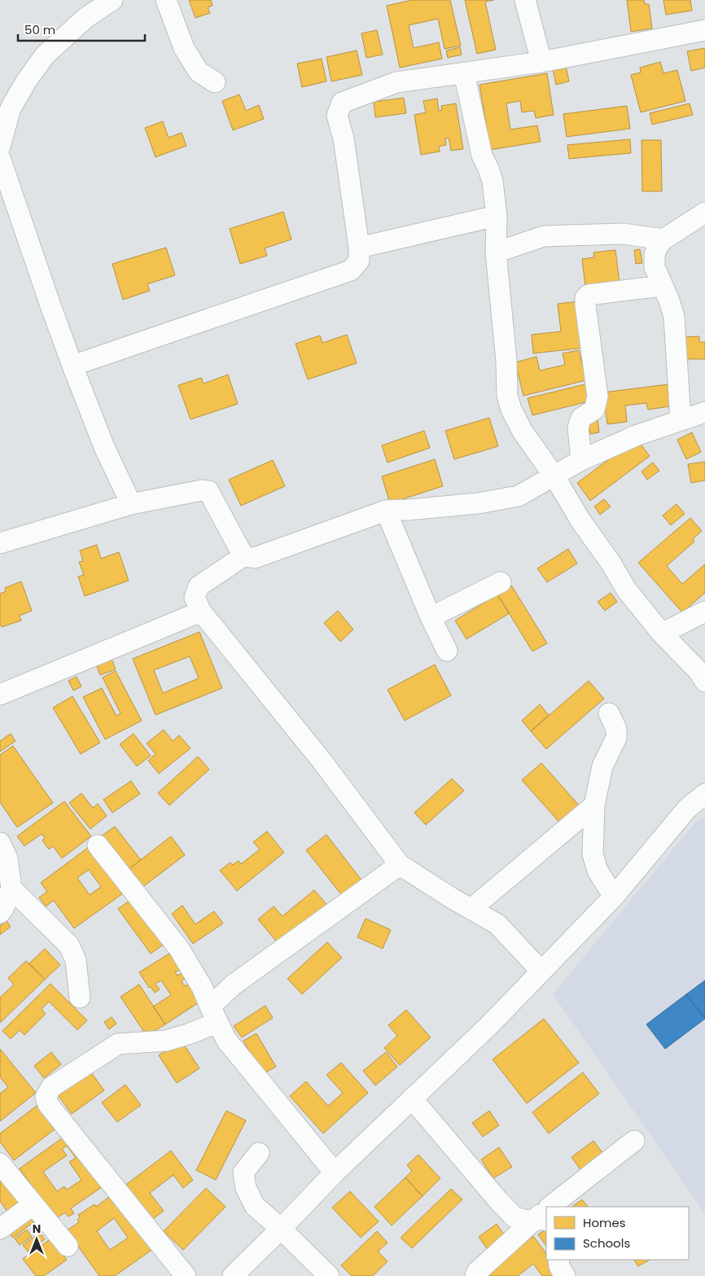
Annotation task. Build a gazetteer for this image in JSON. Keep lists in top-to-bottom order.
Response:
{
  "legend": ["Homes", "Schools"],
  "scale_bar": "50 m",
  "north": "top"
}
